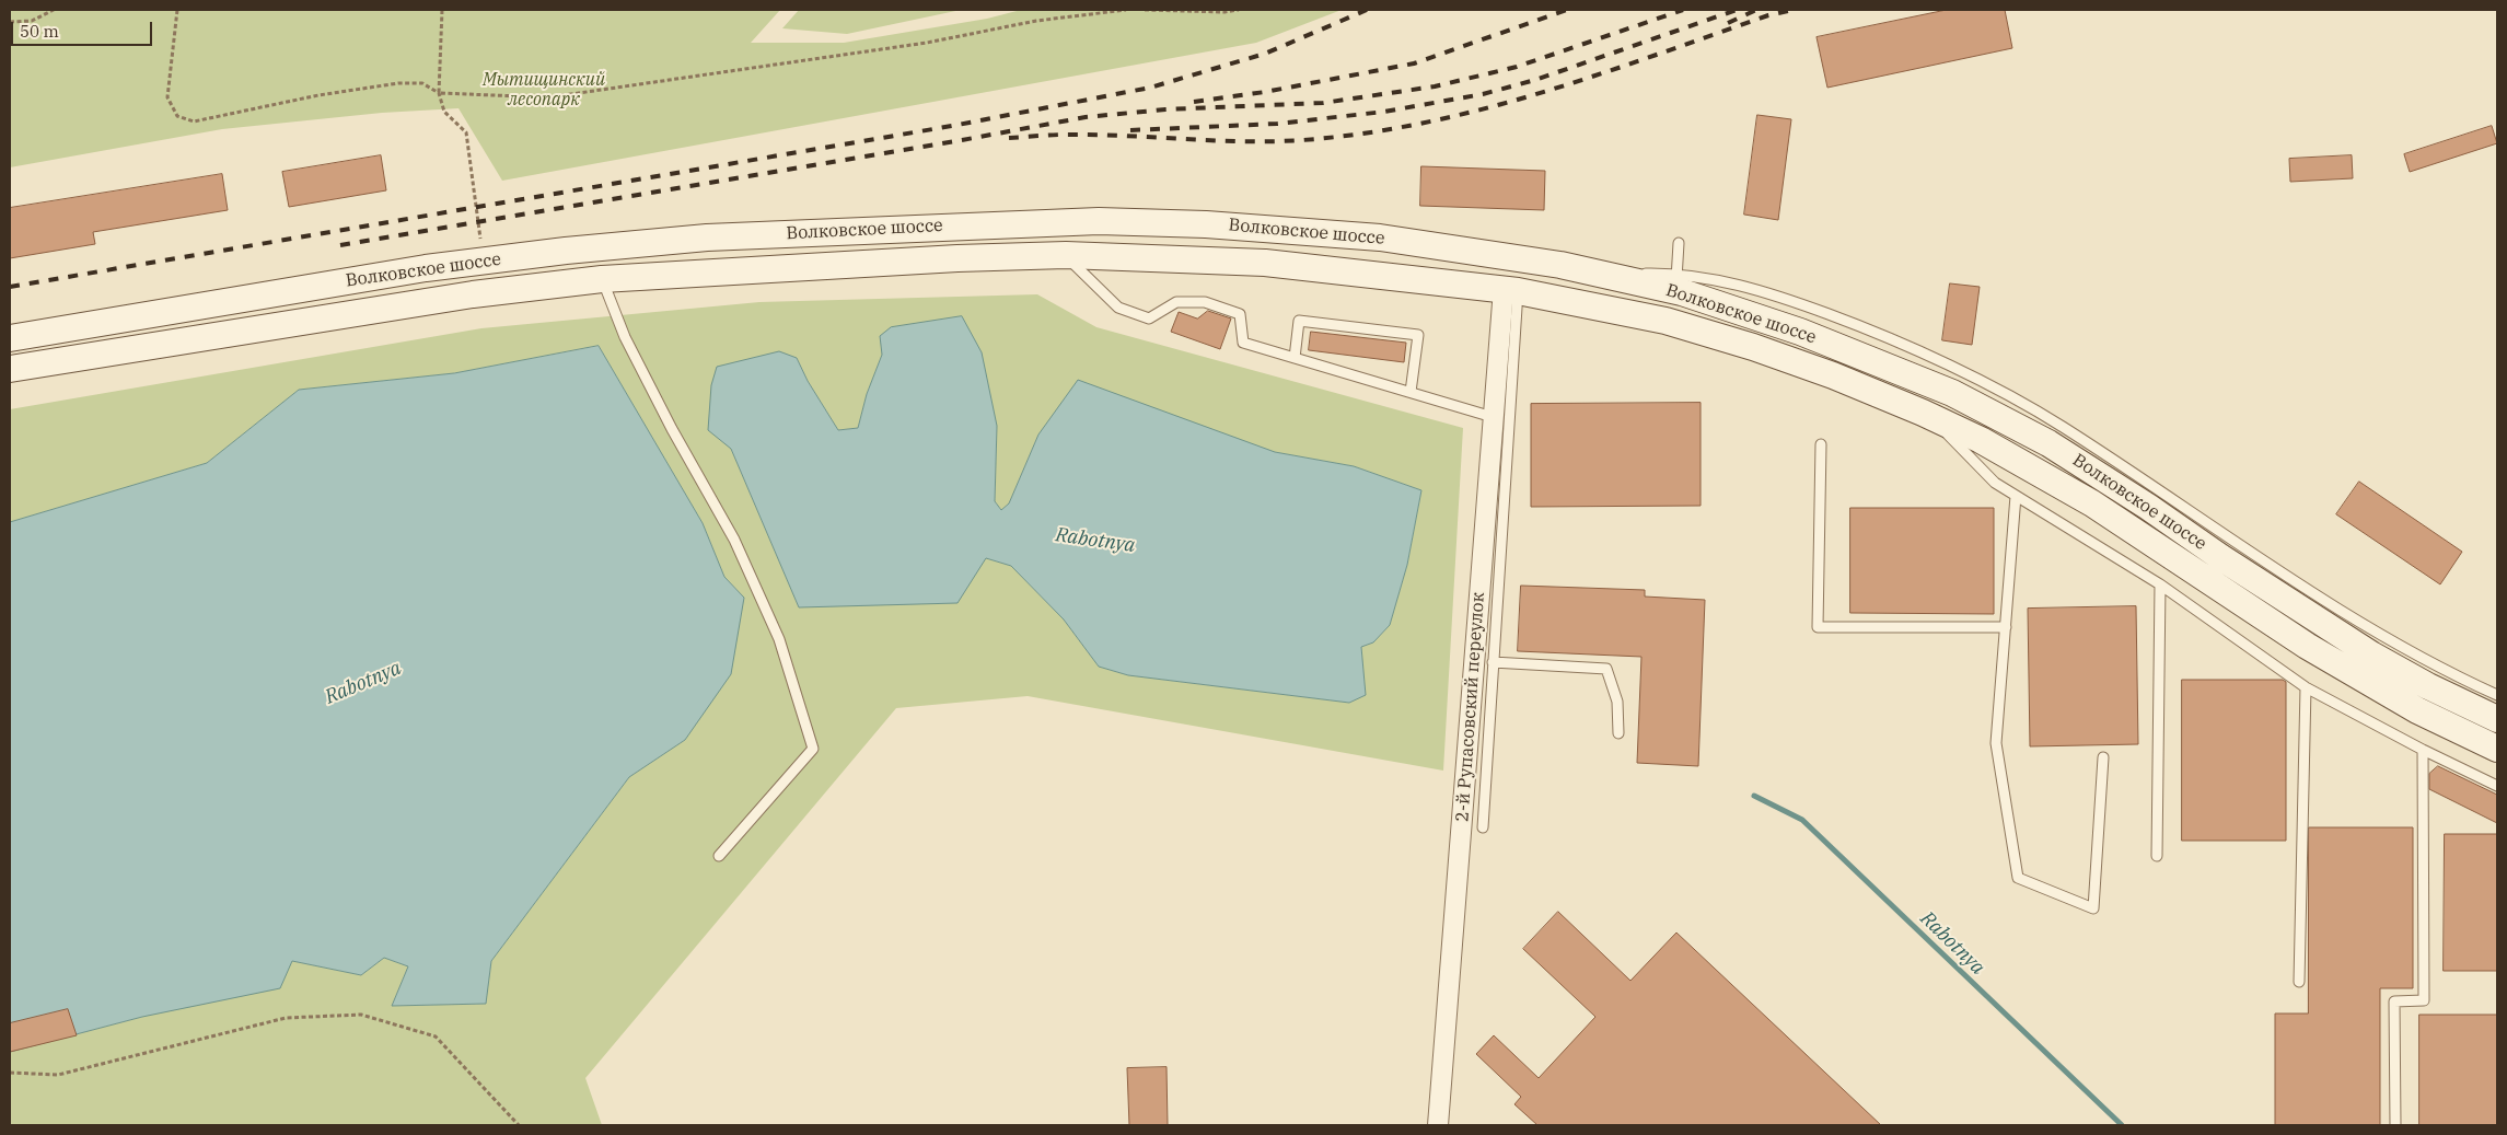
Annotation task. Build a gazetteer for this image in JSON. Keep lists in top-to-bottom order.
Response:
{
  "streets": {
    "main road": ["Волковское шоссе"],
    "street": ["2-й Рупасовский переулок"]
  },
  "crossings": [
    ["Волковское шоссе", "2-й Рупасовский переулок"]
  ],
  "water": ["Rabotnya"],
  "parks": ["Мытищинский лесопарк"],
  "scale_bar": "50 m"
}
